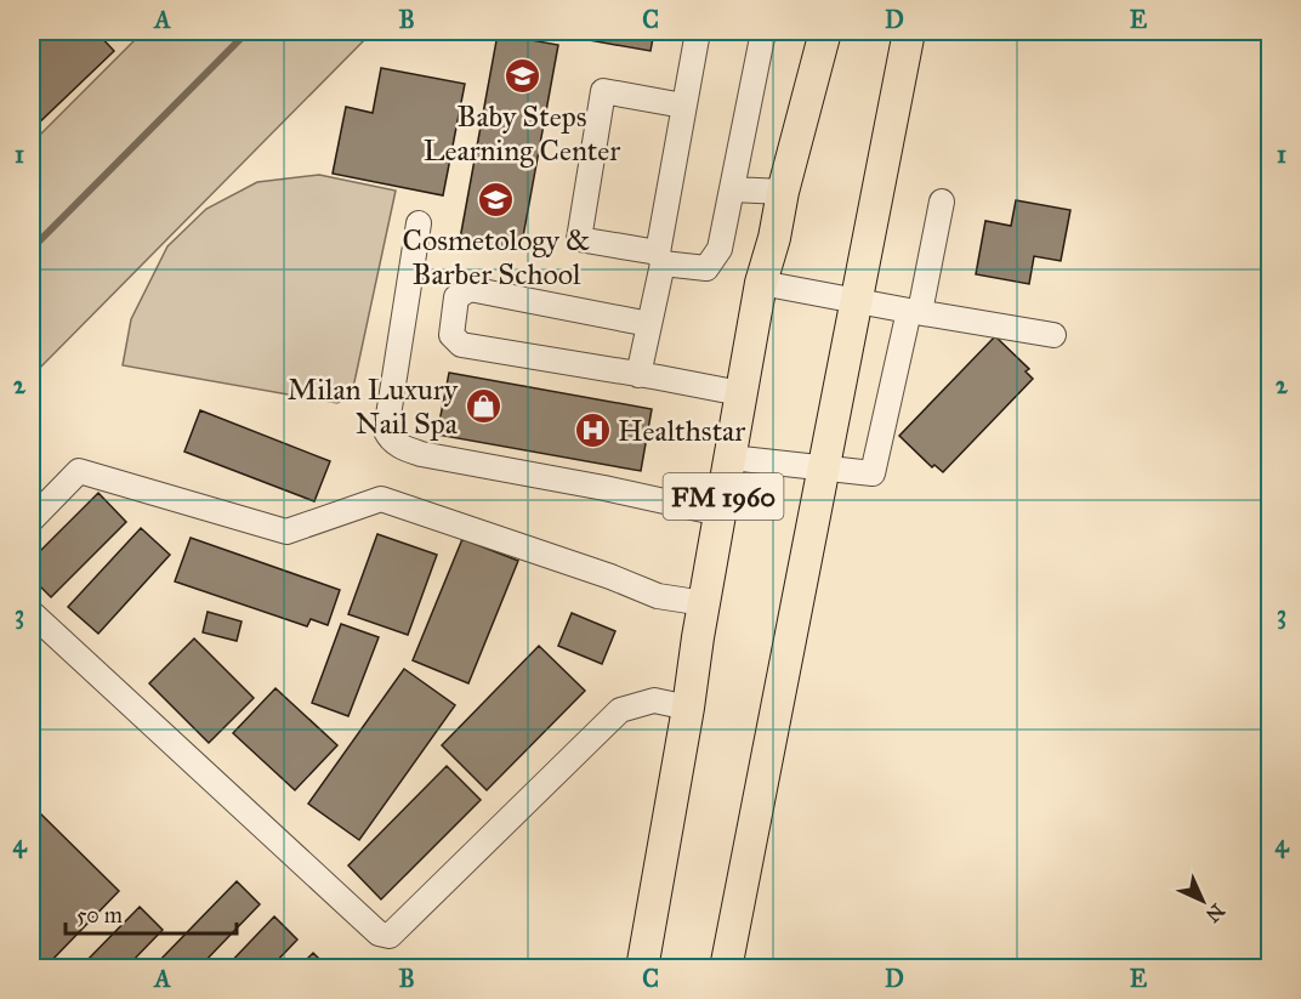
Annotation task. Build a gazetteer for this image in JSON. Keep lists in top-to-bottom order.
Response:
{
  "streets": {
    "main road": ["FM 1960"]
  },
  "places": {
    "school or university": ["Baby Steps Learning Center", "Cosmetology & Barber School"],
    "shop": ["Milan Luxury Nail Spa"],
    "hospital": ["Healthstar"]
  },
  "scale_bar": "50 m",
  "north": "bottom right",
  "grid": {
    "columns": [
      "A",
      "B",
      "C",
      "D",
      "E"
    ],
    "rows": [
      "1",
      "2",
      "3",
      "4"
    ]
  }
}
